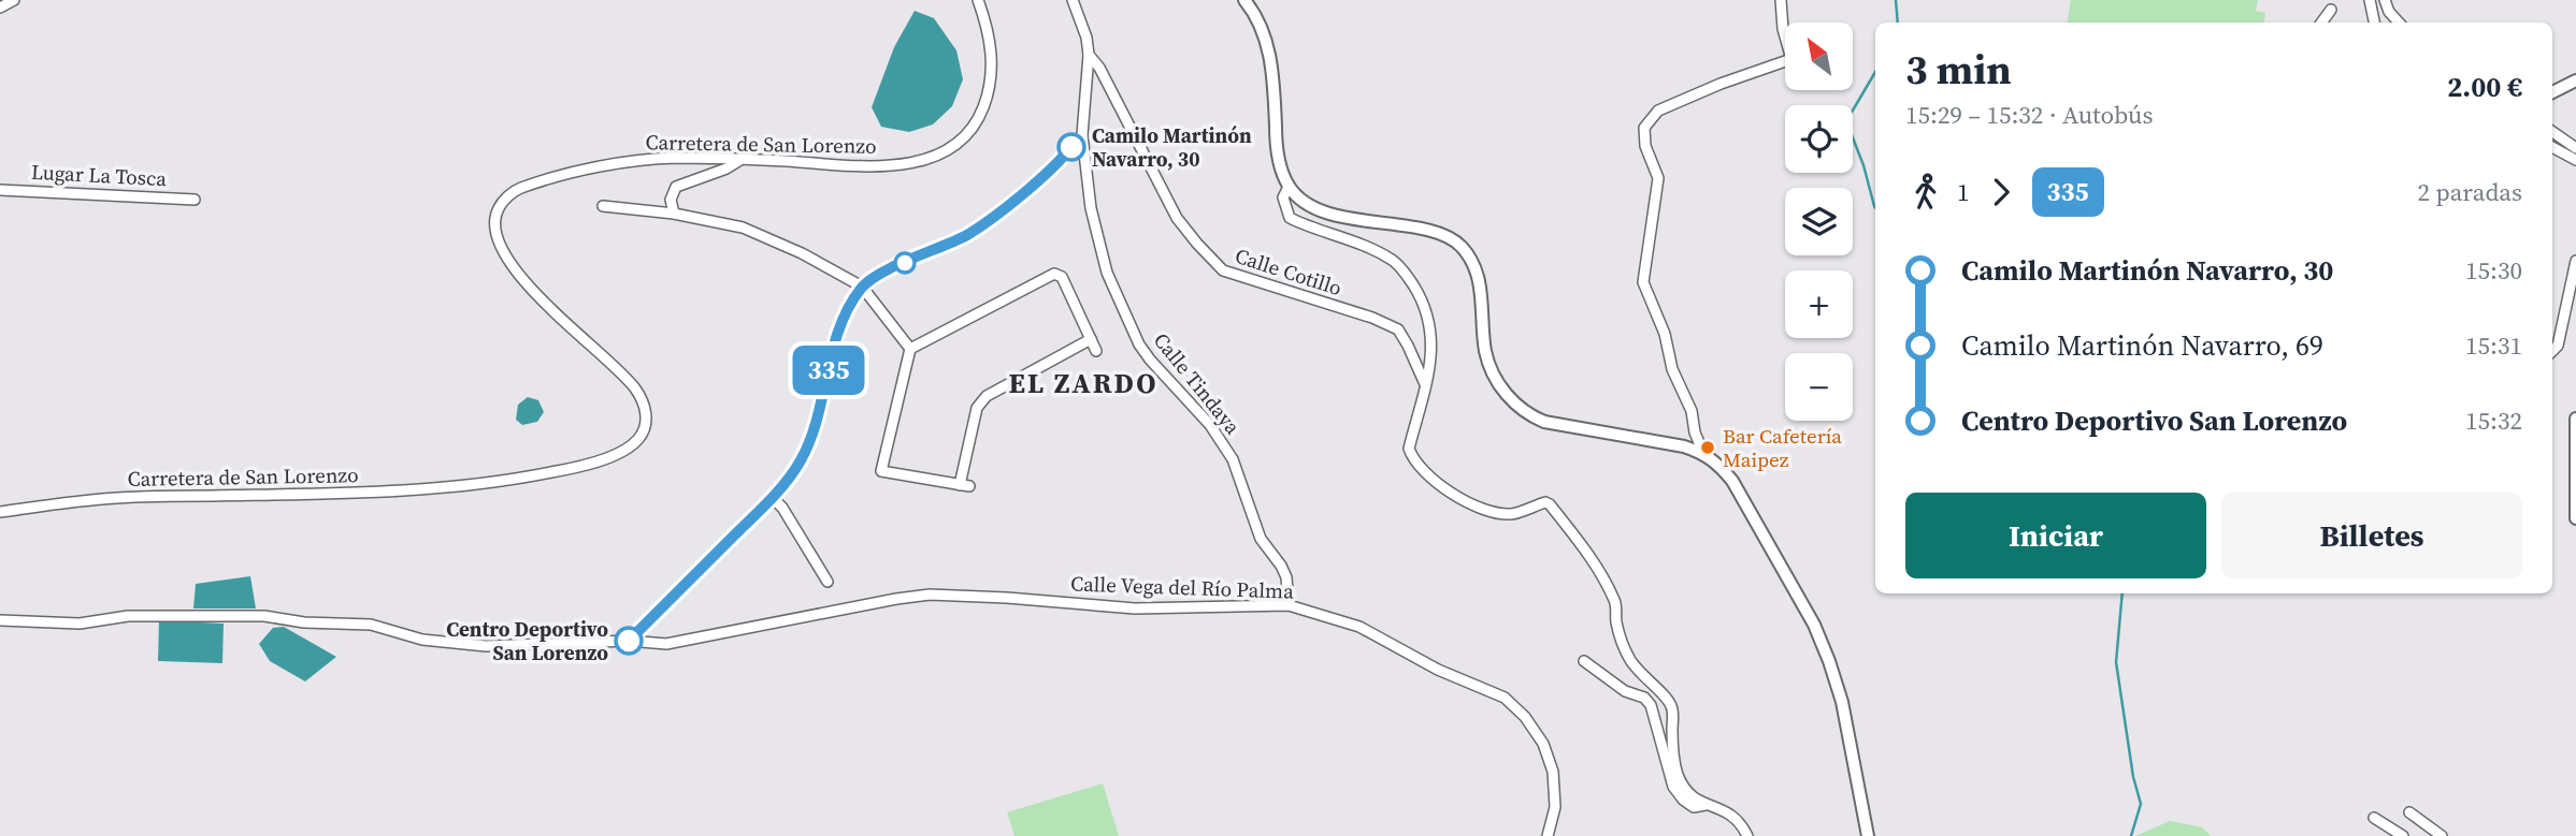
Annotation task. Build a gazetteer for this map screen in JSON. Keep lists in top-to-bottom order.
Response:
{
  "streets": {
    "street": [
      "Carretera de San Lorenzo",
      "Lugar La Tosca",
      "Calle Cotillo",
      "Calle Tindaya",
      "Calle Vega del Río Palma"
    ]
  },
  "crossings": [
    ["Calle Cotillo", "Calle Tindaya"],
    ["Calle Tindaya", "Calle Vega del Río Palma"]
  ],
  "districts": ["EL ZARDO"],
  "places": ["Camilo Martinón Navarro, 30", "Bar Cafetería Maipez", "Centro Deportivo San Lorenzo"],
  "lines": ["bus line 335"],
  "north": "top left",
  "page": {
    "on_map": "335",
    "map_buttons": ["+", "−"],
    "heading": ["3 min", "15:29 – 15:32 · Autobús", "2.00 €"],
    "legs": ["1", "335", "2 paradas"],
    "list": [
      {
        "name": "Camilo Martinón Navarro, 30",
        "value": "15:30"
      },
      {
        "name": "Camilo Martinón Navarro, 69",
        "value": "15:31"
      },
      {
        "name": "Centro Deportivo San Lorenzo",
        "value": "15:32"
      }
    ],
    "buttons": ["Iniciar", "Billetes"]
  }
}
